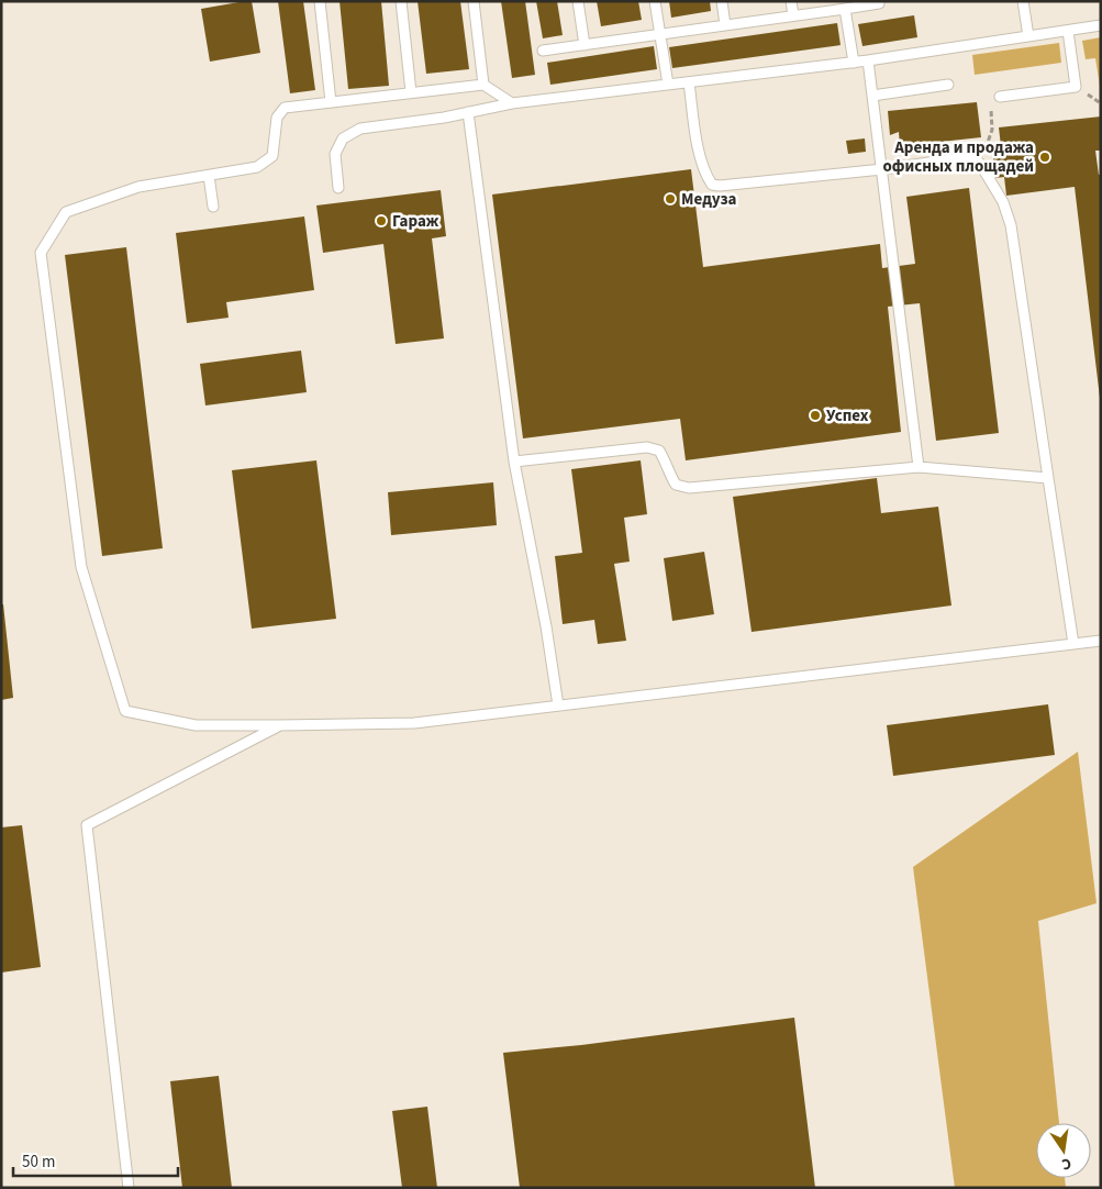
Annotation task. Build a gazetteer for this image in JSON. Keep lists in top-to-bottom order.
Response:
{
  "places": [
    "Аренда и продажа офисных площадей",
    "Медуза",
    "Гараж",
    "Успех"
  ],
  "scale_bar": "50 m",
  "north": "bottom"
}
